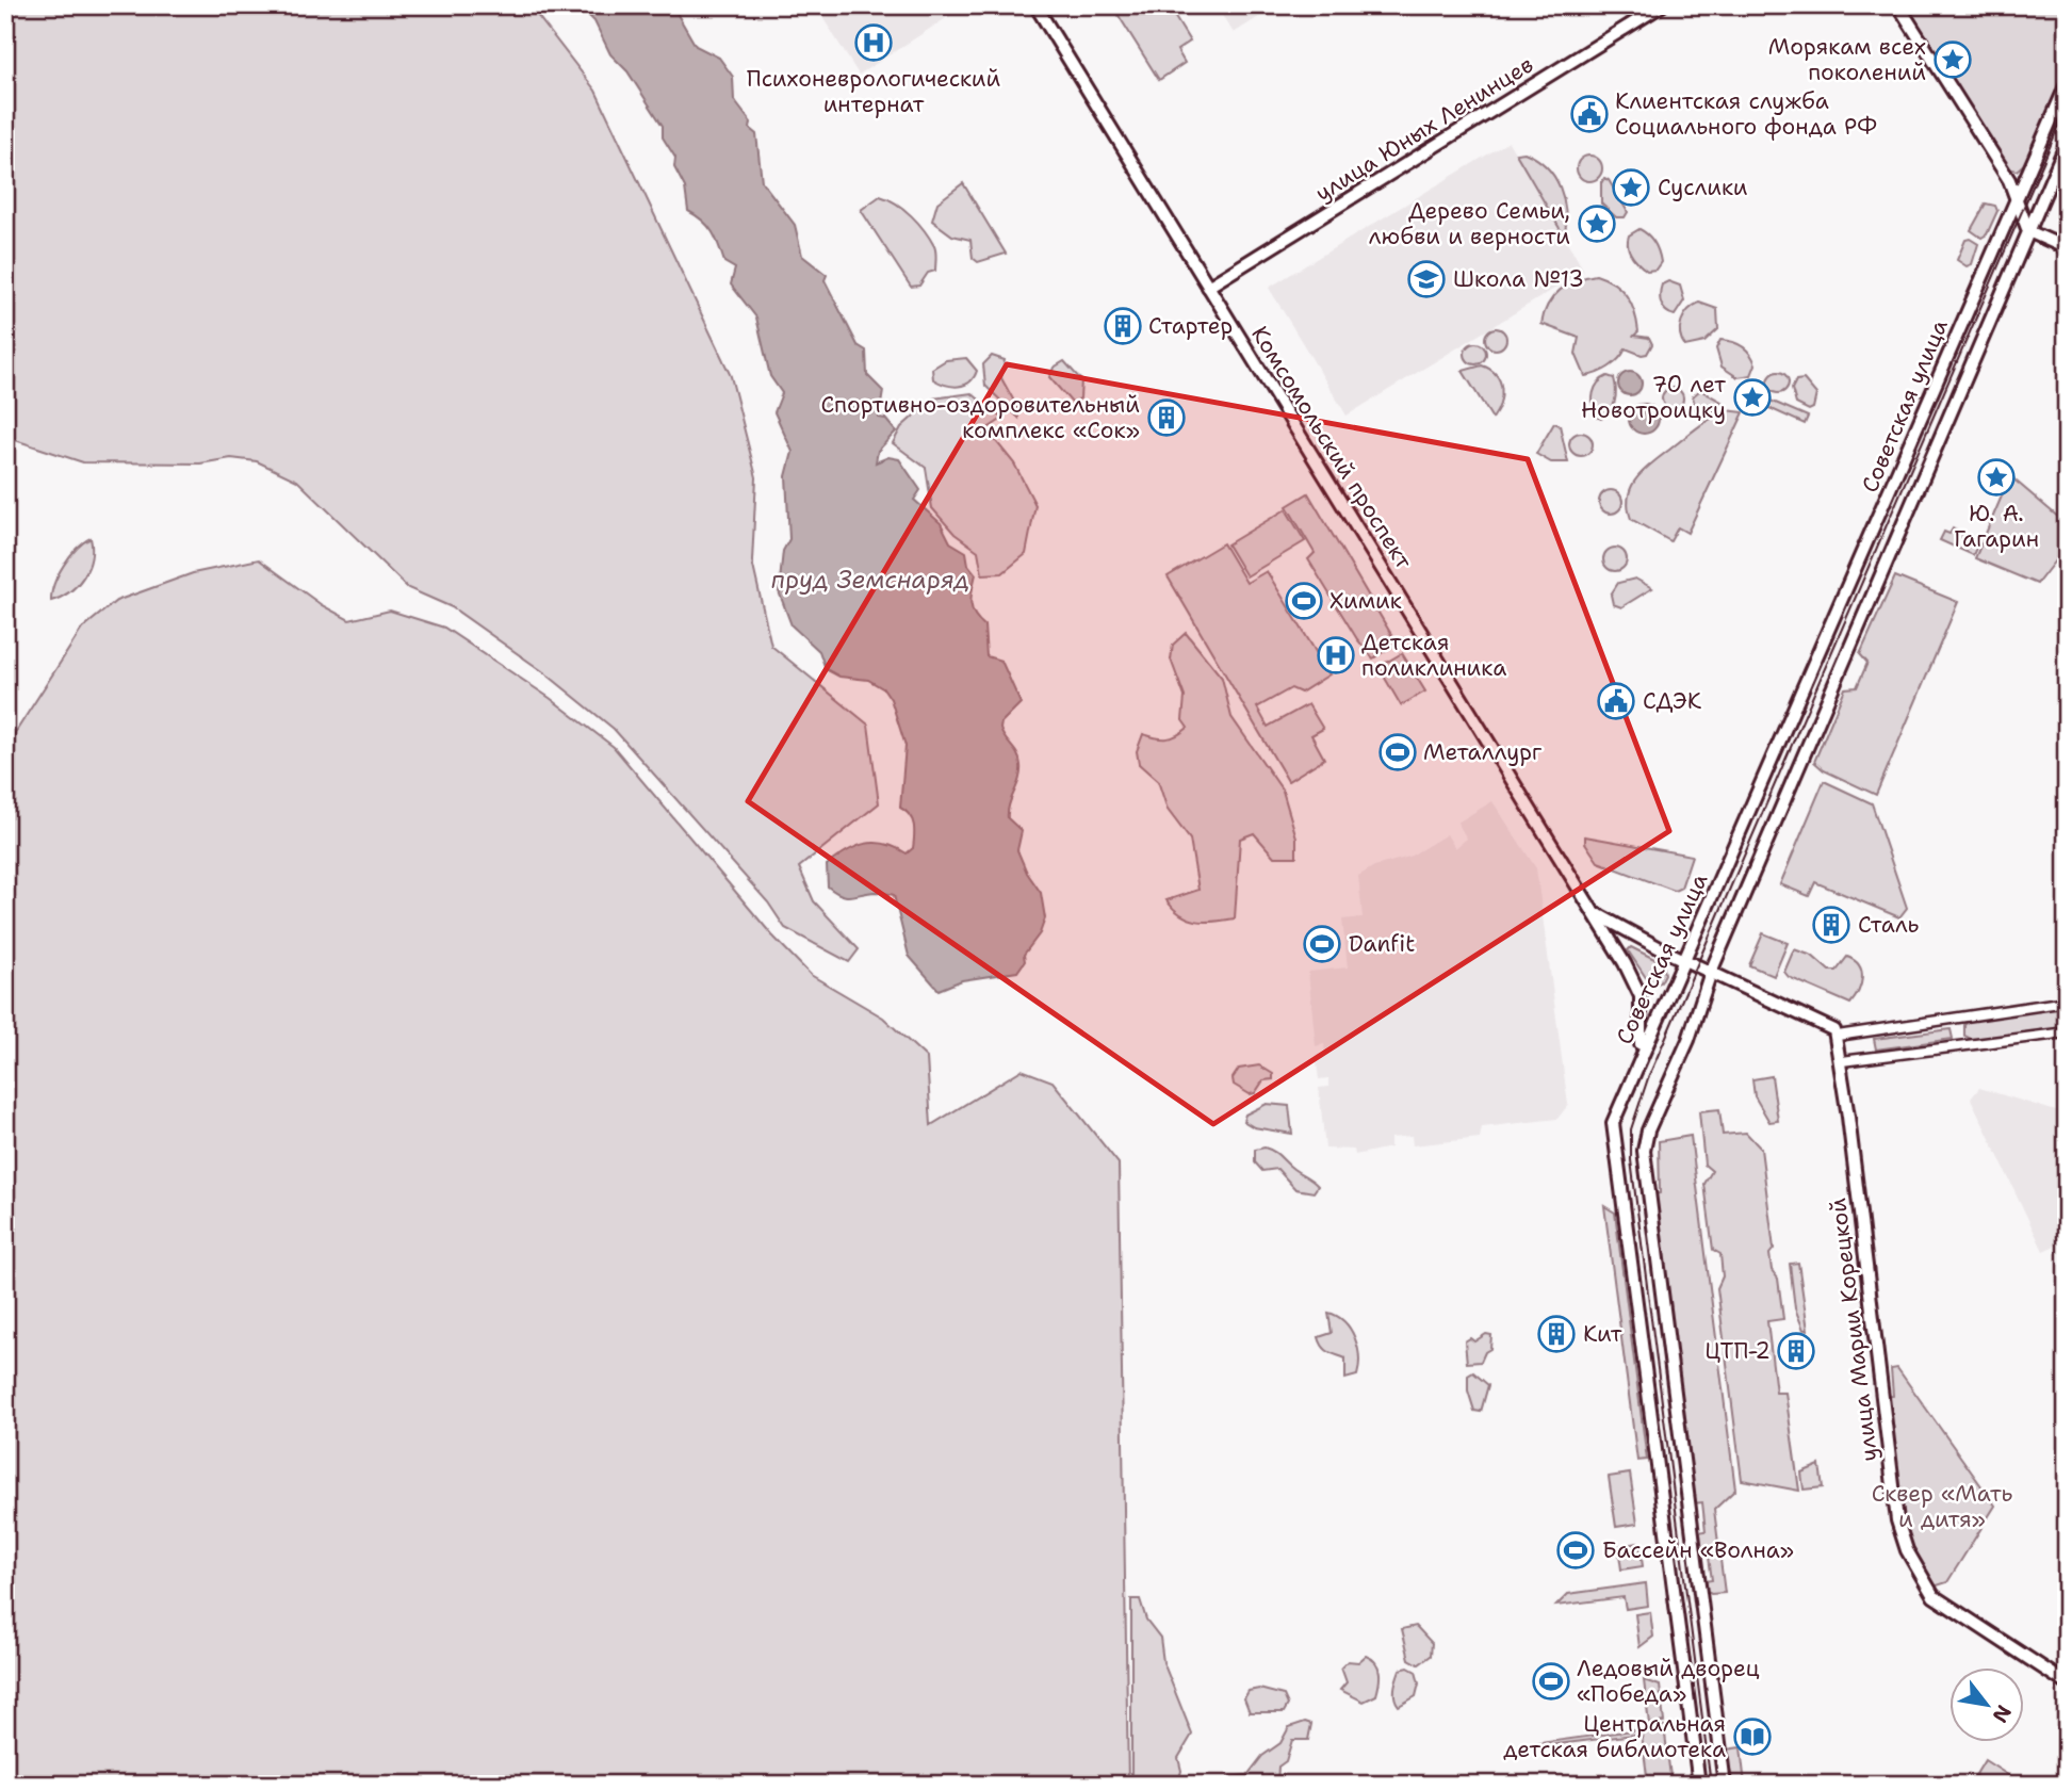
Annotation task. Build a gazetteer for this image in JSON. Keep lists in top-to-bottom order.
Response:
{
  "streets": {
    "main road": [
      "улица Юных Ленинцев",
      "Советская улица",
      "Комсомольский проспект",
      "улица Марии Корецкой"
    ]
  },
  "crossings": [
    ["улица Юных Ленинцев", "Комсомольский проспект"],
    ["Советская улица", "Комсомольский проспект"]
  ],
  "water": ["пруд Земснаряд"],
  "parks": ["Сквер «Мать и дитя»"],
  "places": {
    "hospital": ["Психоневрологический интернат", "Детская поликлиника"],
    "place": [
      "Морякам всех поколений",
      "Суслики",
      "Дерево Семьи, любви и верности",
      "70 лет Новотроицку",
      "Ю. А. Гагарин"
    ],
    "public building": ["Клиентская служба Социального фонда РФ", "СДЭК"],
    "school or university": ["Школа №13"],
    "building": [
      "Стартер",
      "Спортивно-оздоровительный комплекс «Сок»",
      "Сталь",
      "Кит",
      "ЦТП-2"
    ],
    "sports": [
      "Химик",
      "Металлург",
      "Danfit",
      "Бассейн «Волна»",
      "Ледовый дворец «Победа»"
    ],
    "library": ["Центральная детская библиотека"]
  },
  "north": "bottom right"
}
